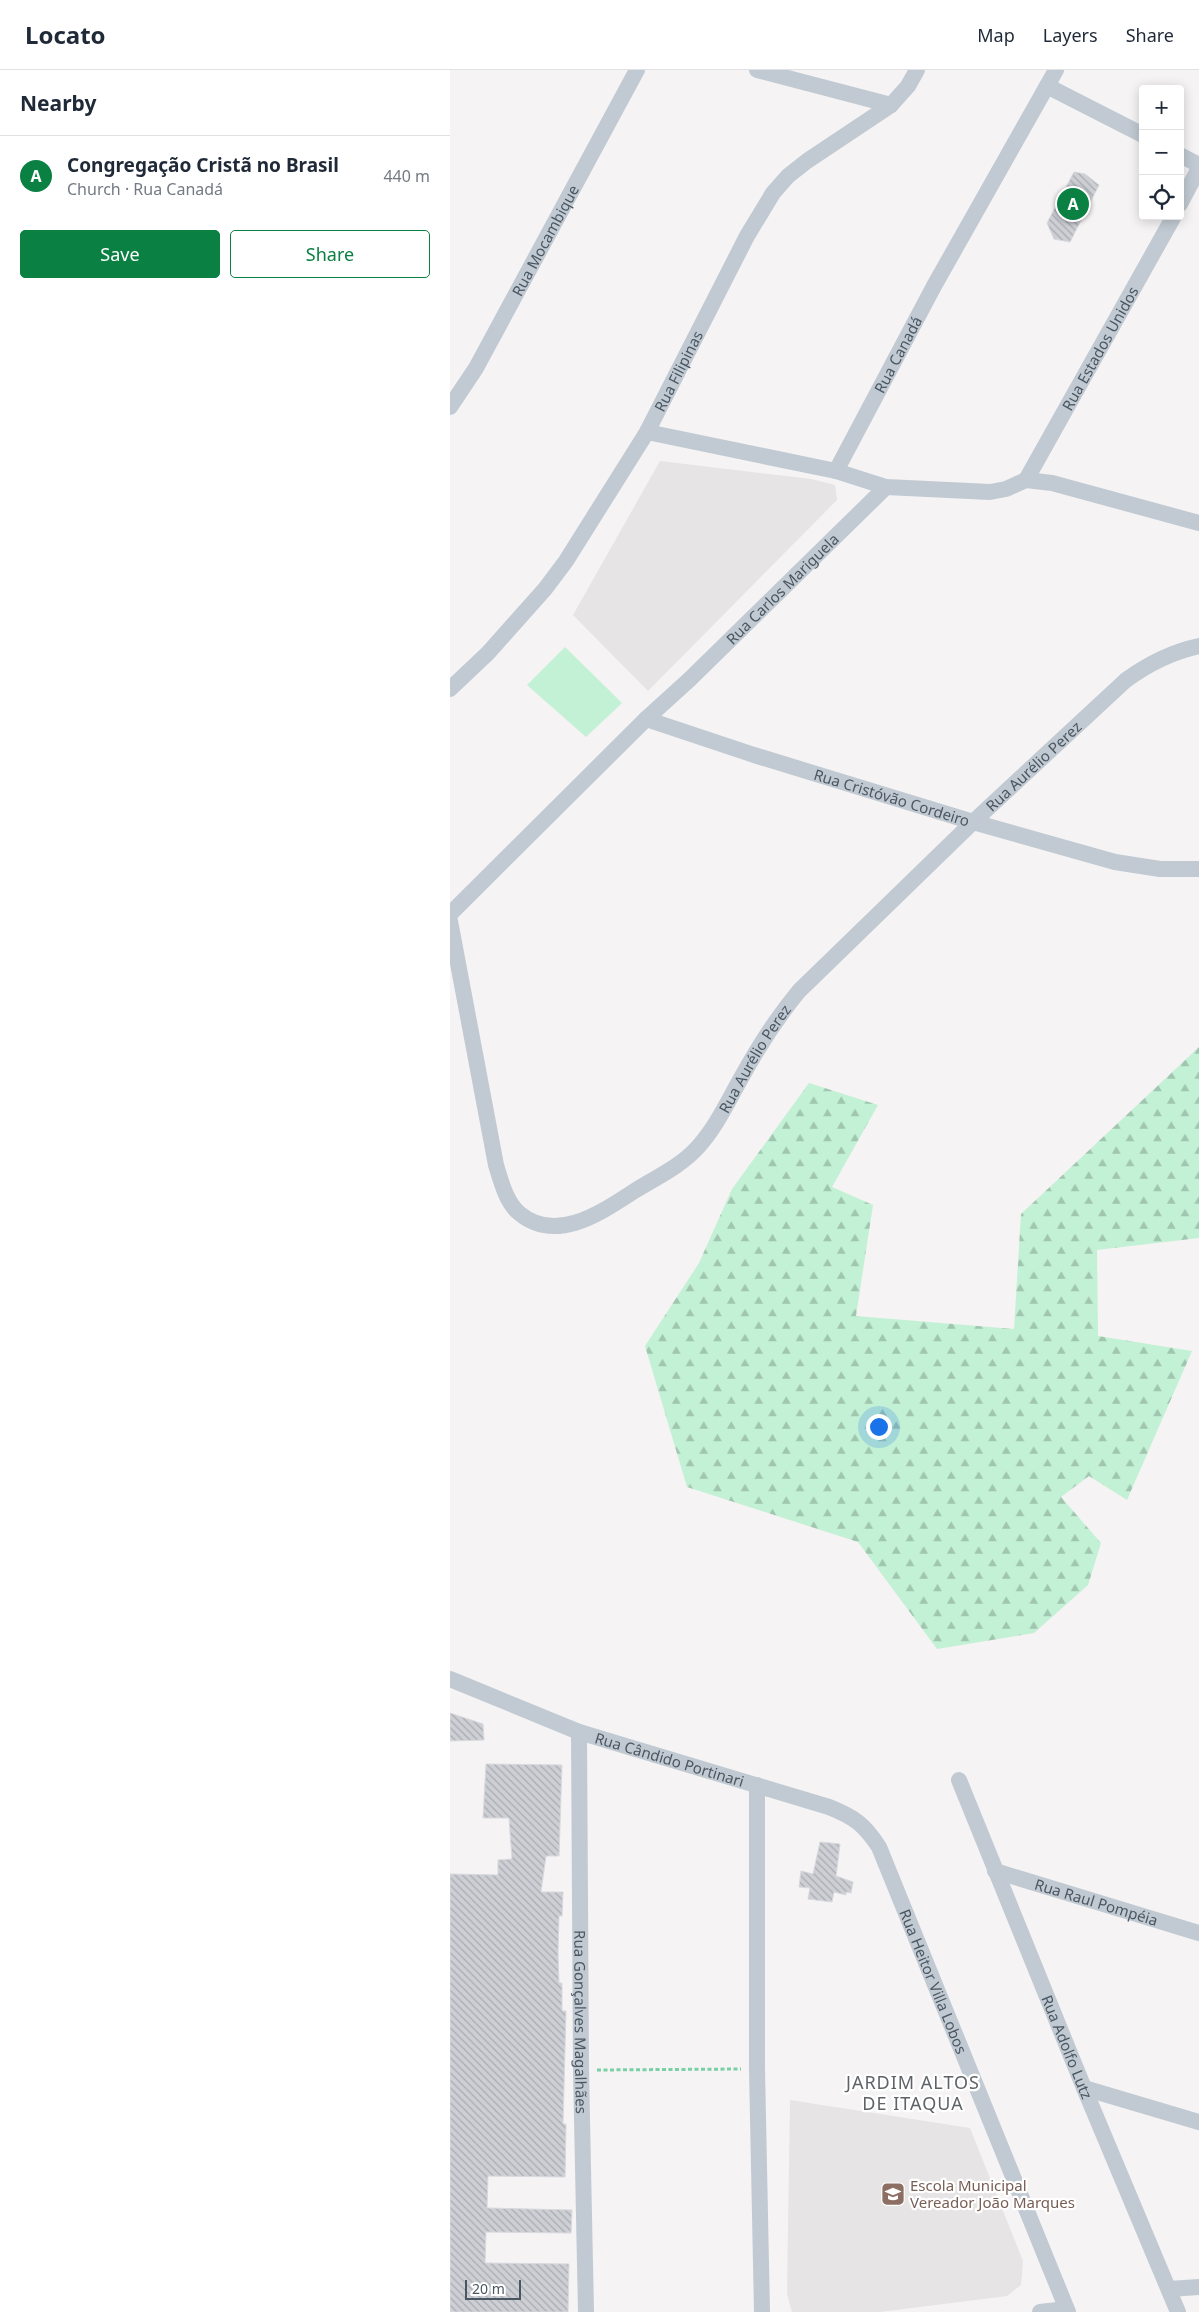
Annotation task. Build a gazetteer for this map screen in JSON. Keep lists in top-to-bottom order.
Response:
{
  "streets": {
    "street": [
      "Rua Mocambique",
      "Rua Estados Unidos",
      "Rua Canadá",
      "Rua Filipinas",
      "Rua Carlos Mariguela",
      "Rua Aurélio Perez",
      "Rua Cristóvão Cordeiro",
      "Rua Cândido Portinari",
      "Rua Raul Pompéia",
      "Rua Heitor Villa Lobos",
      "Rua Gonçalves Magalhães",
      "Rua Adolfo Lutz"
    ]
  },
  "crossings": [
    ["Rua Carlos Mariguela", "Rua Cristóvão Cordeiro"],
    ["Rua Aurélio Perez", "Rua Cristóvão Cordeiro"],
    ["Rua Cândido Portinari", "Rua Heitor Villa Lobos"],
    ["Rua Cândido Portinari", "Rua Gonçalves Magalhães"],
    ["Rua Raul Pompéia", "Rua Adolfo Lutz"]
  ],
  "districts": ["JARDIM ALTOS DE ITAQUA"],
  "places": {
    "school or university": ["Escola Municipal Vereador João Marques"]
  },
  "scale_bar": "20 m",
  "page": {
    "header": "Locato",
    "nav": ["Map", "Layers", "Share"],
    "heading": "Nearby",
    "map_buttons": ["+", "−"],
    "list": [
      {
        "mark": "A",
        "name": "Congregação Cristã no Brasil",
        "note": "Church · Rua Canadá",
        "value": "440 m"
      }
    ],
    "pins": "A",
    "buttons": ["Save", "Share"],
    "scale": "20 m"
  }
}
